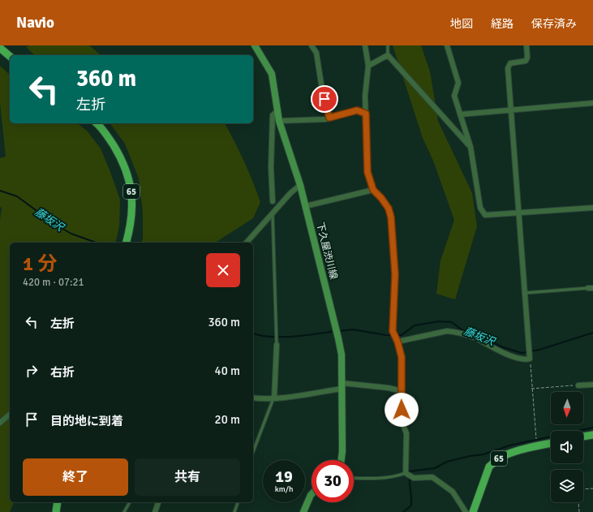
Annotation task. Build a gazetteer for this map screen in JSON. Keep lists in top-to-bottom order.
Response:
{
  "streets": {
    "main road": ["65", "下久屋渋川線"]
  },
  "water": ["藤坂沢"],
  "north": "bottom",
  "page": {
    "header": "Navio",
    "nav": ["地図", "経路", "保存済み"],
    "turn": ["360 m", "左折"],
    "heading": ["1 分", "420 m · 07:21"],
    "list": [
      {
        "name": "左折",
        "value": "360 m"
      },
      {
        "name": "右折",
        "value": "40 m"
      },
      {
        "name": "目的地に到着",
        "value": "20 m"
      }
    ],
    "buttons": ["終了", "共有"],
    "speed": "19 km/h",
    "limit": "30"
  }
}
